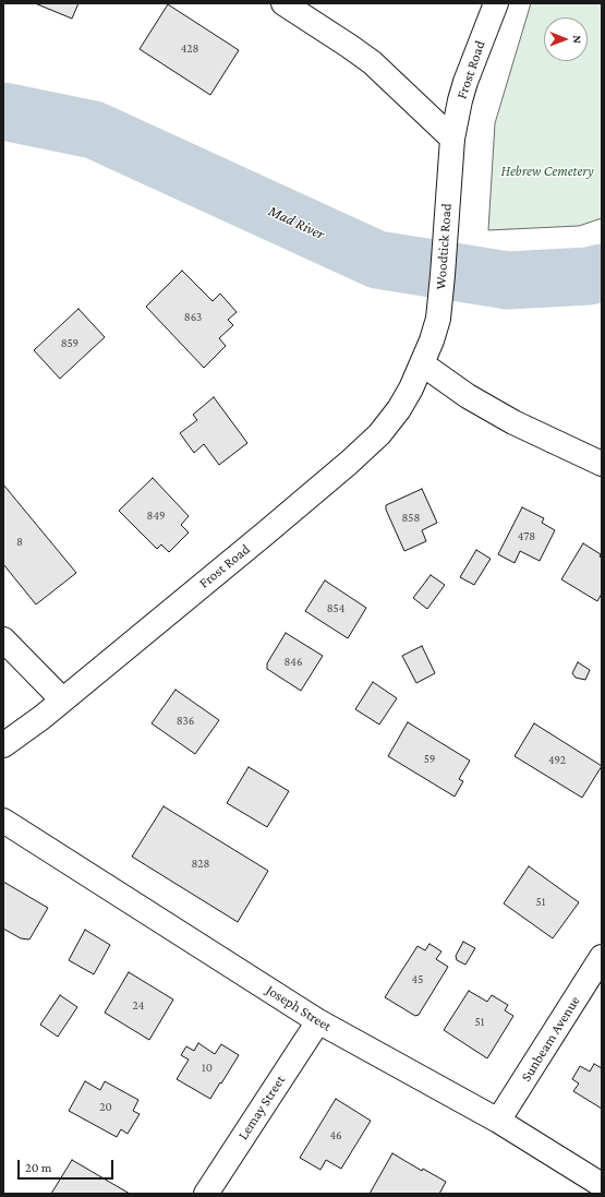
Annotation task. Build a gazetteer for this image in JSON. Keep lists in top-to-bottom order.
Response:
{
  "streets": {
    "street": [
      "Frost Road",
      "Woodtick Road",
      "Joseph Street",
      "Sunbeam Avenue",
      "Lemay Street"
    ]
  },
  "crossings": [
    ["Frost Road", "Woodtick Road"],
    ["Joseph Street", "Sunbeam Avenue"],
    ["Joseph Street", "Lemay Street"]
  ],
  "water": ["Mad River"],
  "parks": ["Hebrew Cemetery"],
  "house_numbers": [
    "428",
    "863",
    "859",
    "849",
    "858",
    "478",
    "8",
    "854",
    "846",
    "836",
    "59",
    "492",
    "828",
    "51",
    "45",
    "24",
    "51",
    "10",
    "20",
    "46"
  ],
  "scale_bar": "20 m",
  "north": "right"
}
